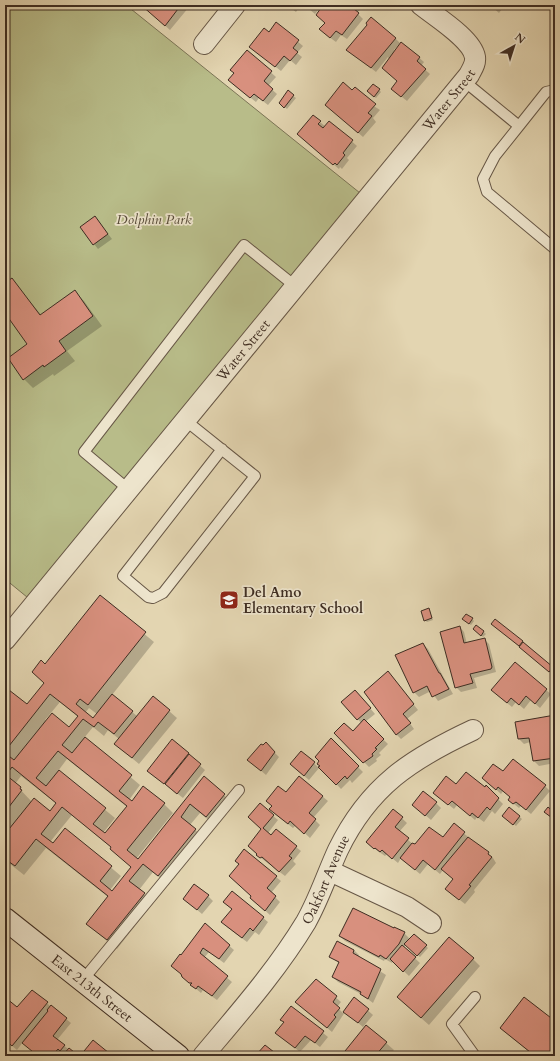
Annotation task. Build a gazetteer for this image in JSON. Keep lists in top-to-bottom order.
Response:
{
  "streets": {
    "street": ["Water Street", "Oakfort Avenue", "East 213th Street"]
  },
  "parks": ["Dolphin Park"],
  "places": {
    "school or university": ["Del Amo Elementary School"]
  },
  "north": "top right"
}
